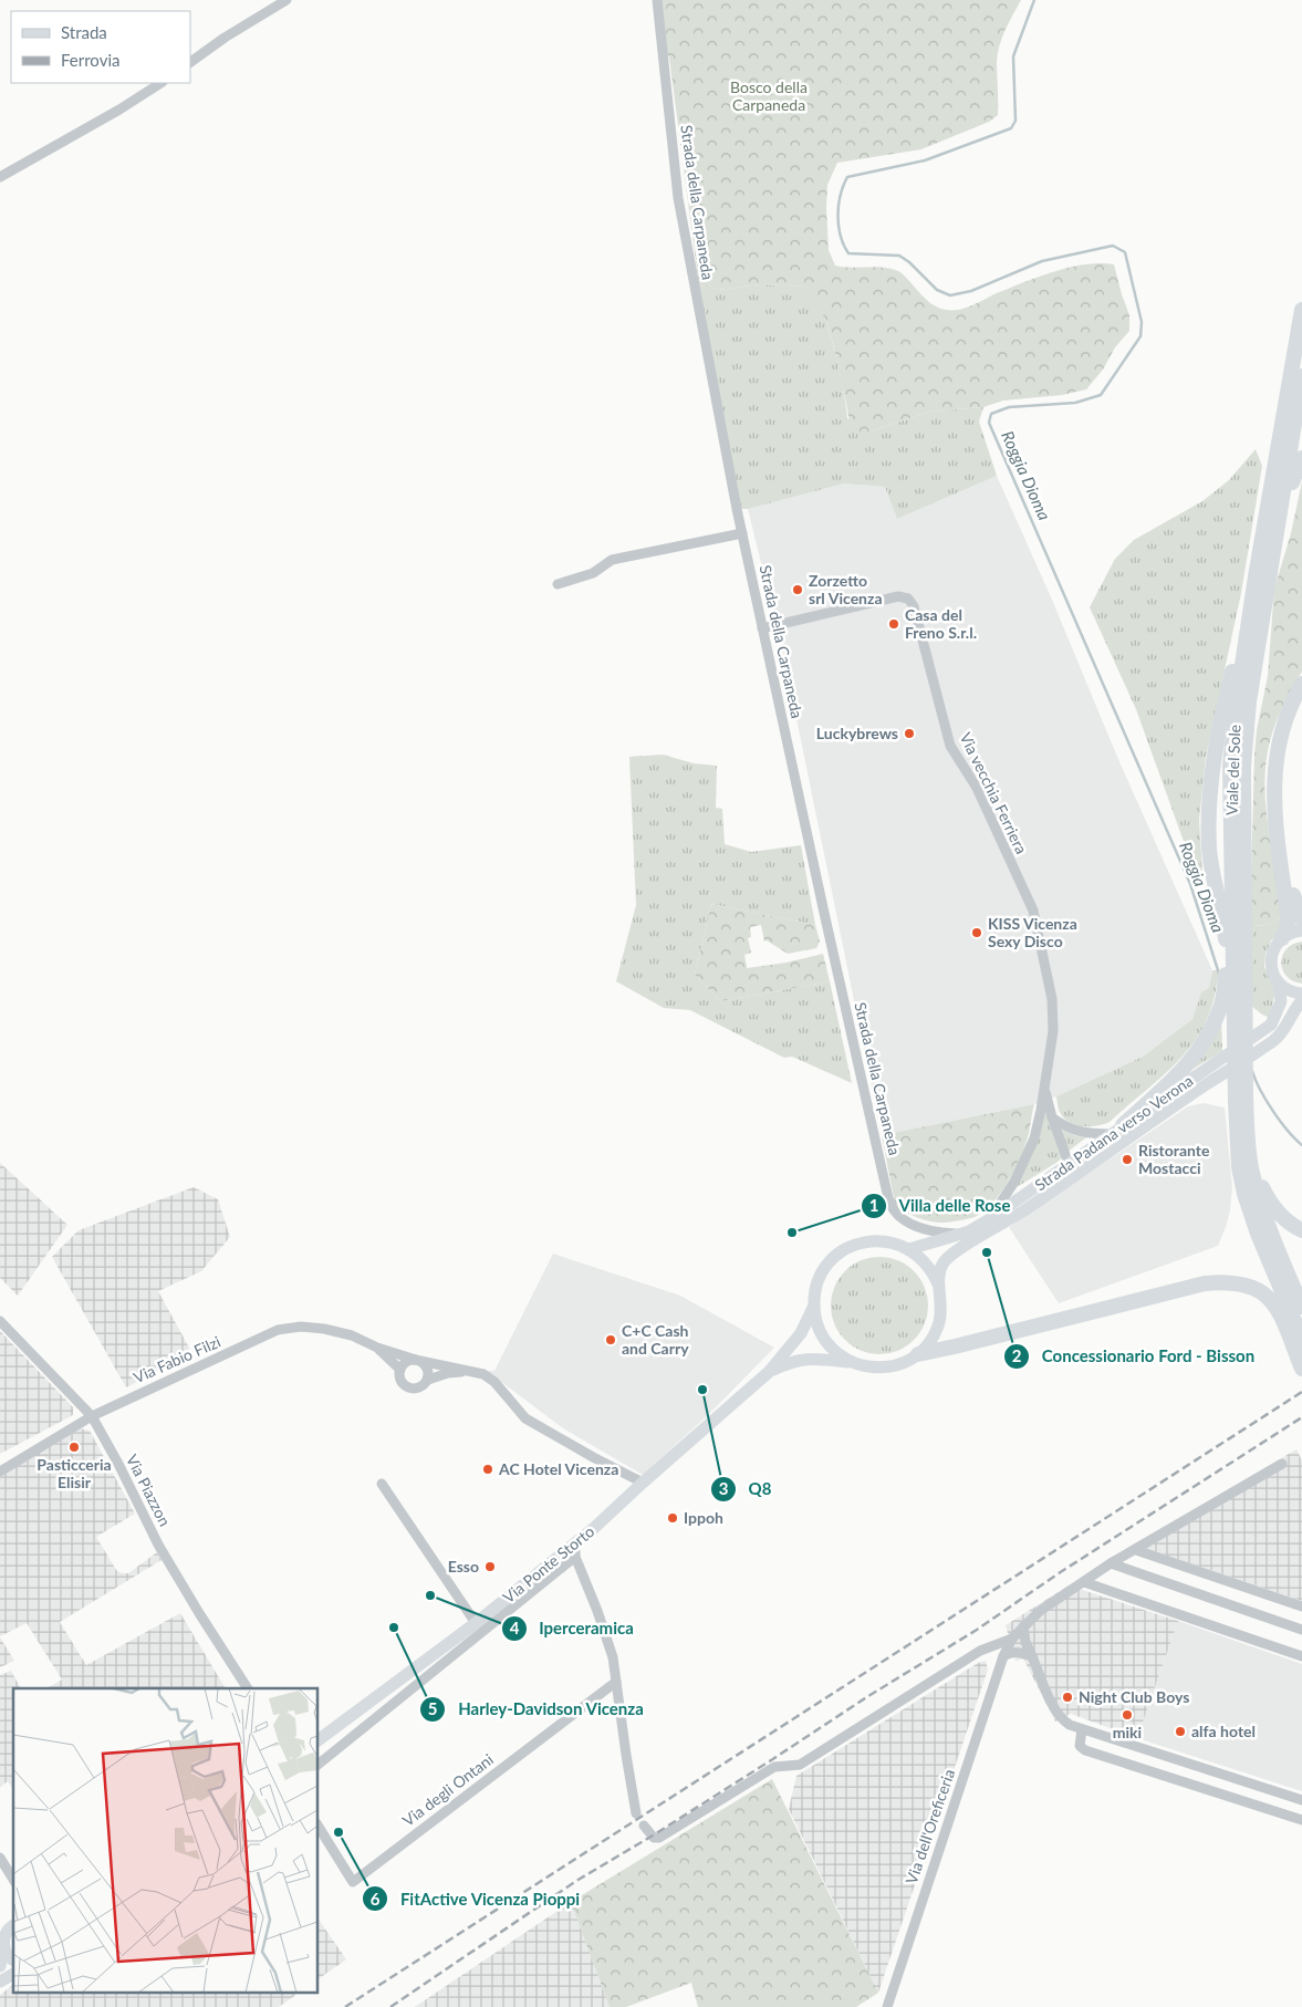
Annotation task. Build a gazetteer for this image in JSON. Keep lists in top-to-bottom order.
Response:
{
  "streets": {
    "highway": ["Viale del Sole"],
    "main road": ["Strada Padana verso Verona", "Via Ponte Storto"],
    "street": [
      "Strada della Carpaneda",
      "Via vecchia Ferriera",
      "Via Fabio Filzi",
      "Via Piazzon",
      "Via degli Ontani",
      "Via dell'Oreficeria"
    ]
  },
  "crossings": [
    ["Strada della Carpaneda", "Via vecchia Ferriera"],
    ["Strada della Carpaneda", "Strada Padana verso Verona"],
    ["Via vecchia Ferriera", "Strada Padana verso Verona"],
    ["Strada Padana verso Verona", "Via Ponte Storto"],
    ["Via Fabio Filzi", "Via Piazzon"],
    ["Via Fabio Filzi", "Via Ponte Storto"]
  ],
  "water": ["Roggia Dioma"],
  "parks": ["Bosco della Carpaneda"],
  "places": [
    "Zorzetto srl Vicenza",
    "Casa del Freno S.r.l.",
    "Luckybrews",
    "KISS Vicenza Sexy Disco",
    "Ristorante Mostacci",
    "Villa delle Rose",
    "Concessionario Ford - Bisson",
    "C+C Cash and Carry",
    "Q8",
    "Pasticceria Elisir",
    "AC Hotel Vicenza",
    "Ippoh",
    "Esso",
    "Iperceramica",
    "Harley-Davidson Vicenza",
    "Night Club Boys",
    "miki",
    "alfa hotel",
    "FitActive Vicenza Pioppi"
  ],
  "legend": ["Strada", "Ferrovia"]
}
